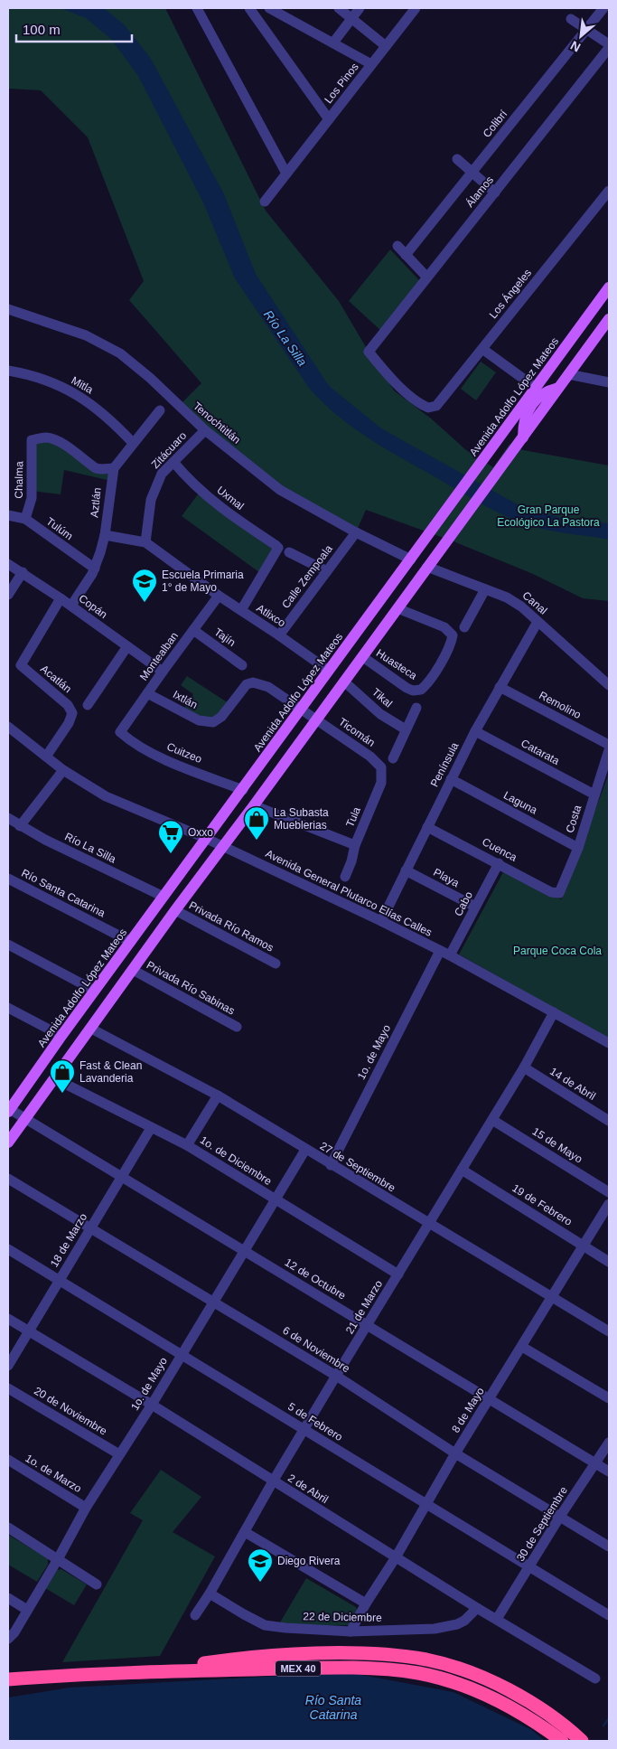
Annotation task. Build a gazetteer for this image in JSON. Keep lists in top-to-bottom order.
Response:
{
  "streets": {
    "highway": ["MEX 40"],
    "main road": ["Avenida Adolfo López Mateos"],
    "street": [
      "Los Pinos",
      "Colibrí",
      "Álamos",
      "Los Ángeles",
      "Mitla",
      "Tenochtitlán",
      "Zitácuaro",
      "Chalma",
      "Uxmal",
      "Aztlán",
      "Tulúm",
      "Calle Zempoala",
      "Canal",
      "Copán",
      "Atlixco",
      "Tajín",
      "Montealban",
      "Huasteca",
      "Acatlán",
      "Tikal",
      "Ixtlán",
      "Remolino",
      "Ticomán",
      "Catarata",
      "Cuitzeo",
      "Península",
      "Laguna",
      "Tula",
      "Costa",
      "Río La Silla",
      "Cuenca",
      "Playa",
      "Río Santa Catarina",
      "Avenida General Plutarco Elías Calles",
      "Cabo",
      "Privada Río Ramos",
      "Privada Río Sabinas",
      "1o. de Mayo",
      "14 de Abril",
      "15 de Mayo",
      "1o. de Diciembre",
      "27 de Septiembre",
      "19 de Febrero",
      "18 de Marzo",
      "12 de Octubre",
      "21 de Marzo",
      "6 de Noviembre",
      "8 de Mayo",
      "20 de Noviembre",
      "5 de Febrero",
      "1o. de Marzo",
      "2 de Abril",
      "30 de Septiembre",
      "22 de Diciembre"
    ]
  },
  "crossings": [
    ["Álamos", "Los Ángeles"],
    ["Mitla", "Aztlán"],
    ["Avenida Adolfo López Mateos", "Tenochtitlán"],
    ["Avenida Adolfo López Mateos", "Atlixco"],
    ["Avenida Adolfo López Mateos", "Ixtlán"],
    ["Avenida Adolfo López Mateos", "Ticomán"],
    ["Avenida Adolfo López Mateos", "Cuitzeo"],
    ["Avenida Adolfo López Mateos", "Río La Silla"],
    ["Avenida Adolfo López Mateos", "Río Santa Catarina"],
    ["Avenida Adolfo López Mateos", "Avenida General Plutarco Elías Calles"],
    ["Avenida Adolfo López Mateos", "12 de Octubre"],
    ["Tenochtitlán", "Zitácuaro"],
    ["Tenochtitlán", "Calle Zempoala"],
    ["Zitácuaro", "Uxmal"],
    ["Zitácuaro", "Atlixco"],
    ["Chalma", "Aztlán"],
    ["Chalma", "Tulúm"],
    ["Uxmal", "Atlixco"],
    ["Aztlán", "Tulúm"],
    ["Aztlán", "Copán"],
    ["Aztlán", "Atlixco"],
    ["Calle Zempoala", "Atlixco"],
    ["Canal", "Península"],
    ["Copán", "Montealban"],
    ["Copán", "Acatlán"],
    ["Atlixco", "Montealban"],
    ["Tajín", "Montealban"],
    ["Montealban", "Ixtlán"],
    ["Montealban", "Cuitzeo"],
    ["Acatlán", "Avenida General Plutarco Elías Calles"],
    ["Ixtlán", "Ticomán"],
    ["Remolino", "Península"],
    ["Ticomán", "Tula"],
    ["Catarata", "Península"],
    ["Catarata", "Costa"],
    ["Península", "Laguna"],
    ["Península", "Cuenca"],
    ["Península", "Playa"],
    ["Península", "Avenida General Plutarco Elías Calles"],
    ["Laguna", "Costa"],
    ["Costa", "Cuenca"],
    ["Cuenca", "Cabo"],
    ["Playa", "Cabo"],
    ["Avenida General Plutarco Elías Calles", "Cabo"],
    ["Avenida General Plutarco Elías Calles", "1o. de Mayo"],
    ["Avenida General Plutarco Elías Calles", "21 de Marzo"],
    ["1o. de Mayo", "1o. de Diciembre"],
    ["1o. de Mayo", "27 de Septiembre"],
    ["1o. de Mayo", "12 de Octubre"],
    ["1o. de Mayo", "6 de Noviembre"],
    ["1o. de Mayo", "20 de Noviembre"],
    ["1o. de Mayo", "5 de Febrero"],
    ["1o. de Mayo", "1o. de Marzo"],
    ["1o. de Mayo", "2 de Abril"],
    ["14 de Abril", "21 de Marzo"],
    ["15 de Mayo", "21 de Marzo"],
    ["1o. de Diciembre", "18 de Marzo"],
    ["1o. de Diciembre", "21 de Marzo"],
    ["27 de Septiembre", "21 de Marzo"],
    ["27 de Septiembre", "8 de Mayo"],
    ["19 de Febrero", "21 de Marzo"],
    ["19 de Febrero", "8 de Mayo"],
    ["18 de Marzo", "12 de Octubre"],
    ["18 de Marzo", "6 de Noviembre"],
    ["18 de Marzo", "5 de Febrero"],
    ["18 de Marzo", "2 de Abril"],
    ["12 de Octubre", "21 de Marzo"],
    ["12 de Octubre", "8 de Mayo"],
    ["12 de Octubre", "30 de Septiembre"],
    ["21 de Marzo", "6 de Noviembre"],
    ["21 de Marzo", "5 de Febrero"],
    ["21 de Marzo", "2 de Abril"],
    ["21 de Marzo", "22 de Diciembre"],
    ["6 de Noviembre", "8 de Mayo"],
    ["6 de Noviembre", "30 de Septiembre"],
    ["8 de Mayo", "5 de Febrero"],
    ["8 de Mayo", "2 de Abril"],
    ["8 de Mayo", "22 de Diciembre"],
    ["5 de Febrero", "30 de Septiembre"],
    ["2 de Abril", "30 de Septiembre"],
    ["2 de Abril", "22 de Diciembre"]
  ],
  "water": ["Río La Silla", "Río Santa Catarina"],
  "parks": ["Gran Parque Ecológico La Pastora", "Parque Coca Cola"],
  "places": {
    "school or university": ["Escuela Primaria 1° de Mayo", "Diego Rivera"],
    "shop": ["La Subasta Mueblerias", "Fast & Clean Lavanderia"],
    "supermarket": ["Oxxo"]
  },
  "scale_bar": "100 m",
  "north": "bottom left"
}
